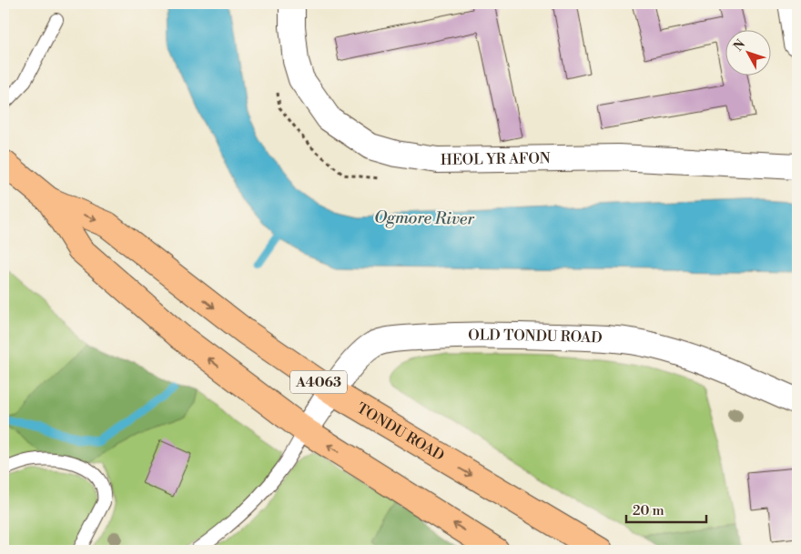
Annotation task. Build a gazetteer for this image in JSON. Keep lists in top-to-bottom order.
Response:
{
  "streets": {
    "main road": ["A4063", "TONDU ROAD"],
    "street": ["HEOL YR AFON", "OLD TONDU ROAD"]
  },
  "crossings": [
    ["OLD TONDU ROAD", "TONDU ROAD"]
  ],
  "water": ["Ogmore River"],
  "scale_bar": "20 m",
  "north": "top left"
}
